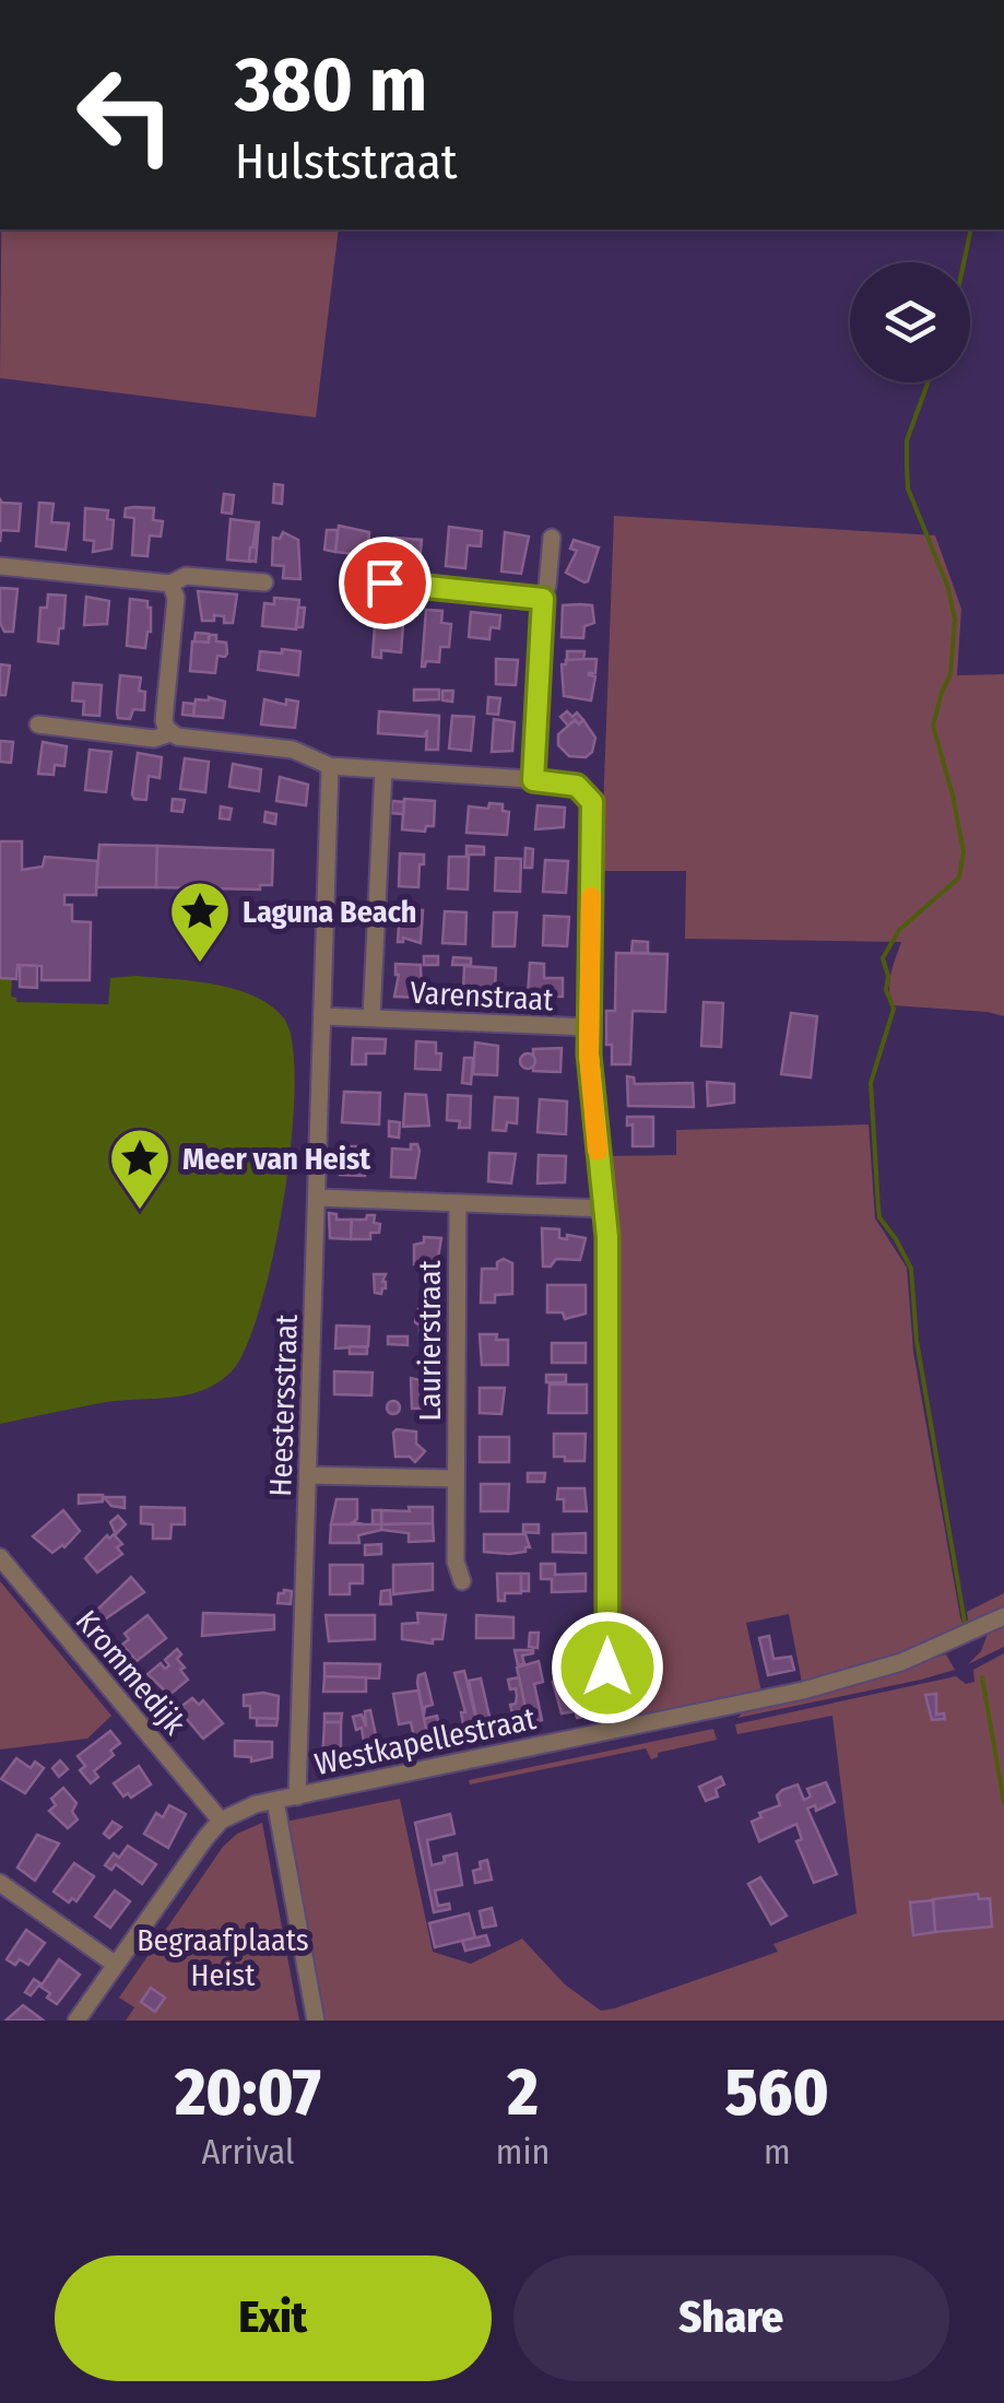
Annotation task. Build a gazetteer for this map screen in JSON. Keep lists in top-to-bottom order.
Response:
{
  "streets": {
    "street": [
      "Varenstraat",
      "Laurierstraat",
      "Heestersstraat",
      "Krommedijk",
      "Westkapellestraat"
    ]
  },
  "crossings": [
    ["Heestersstraat", "Westkapellestraat"],
    ["Krommedijk", "Westkapellestraat"]
  ],
  "parks": ["Begraafplaats Heist"],
  "places": {
    "place": ["Laguna Beach", "Meer van Heist"]
  },
  "page": {
    "turn": ["380 m", "Hulststraat"],
    "eta": [
      "20:07",
      "Arrival",
      "2",
      "min",
      "560",
      "m"
    ],
    "buttons": ["Exit", "Share"]
  }
}
